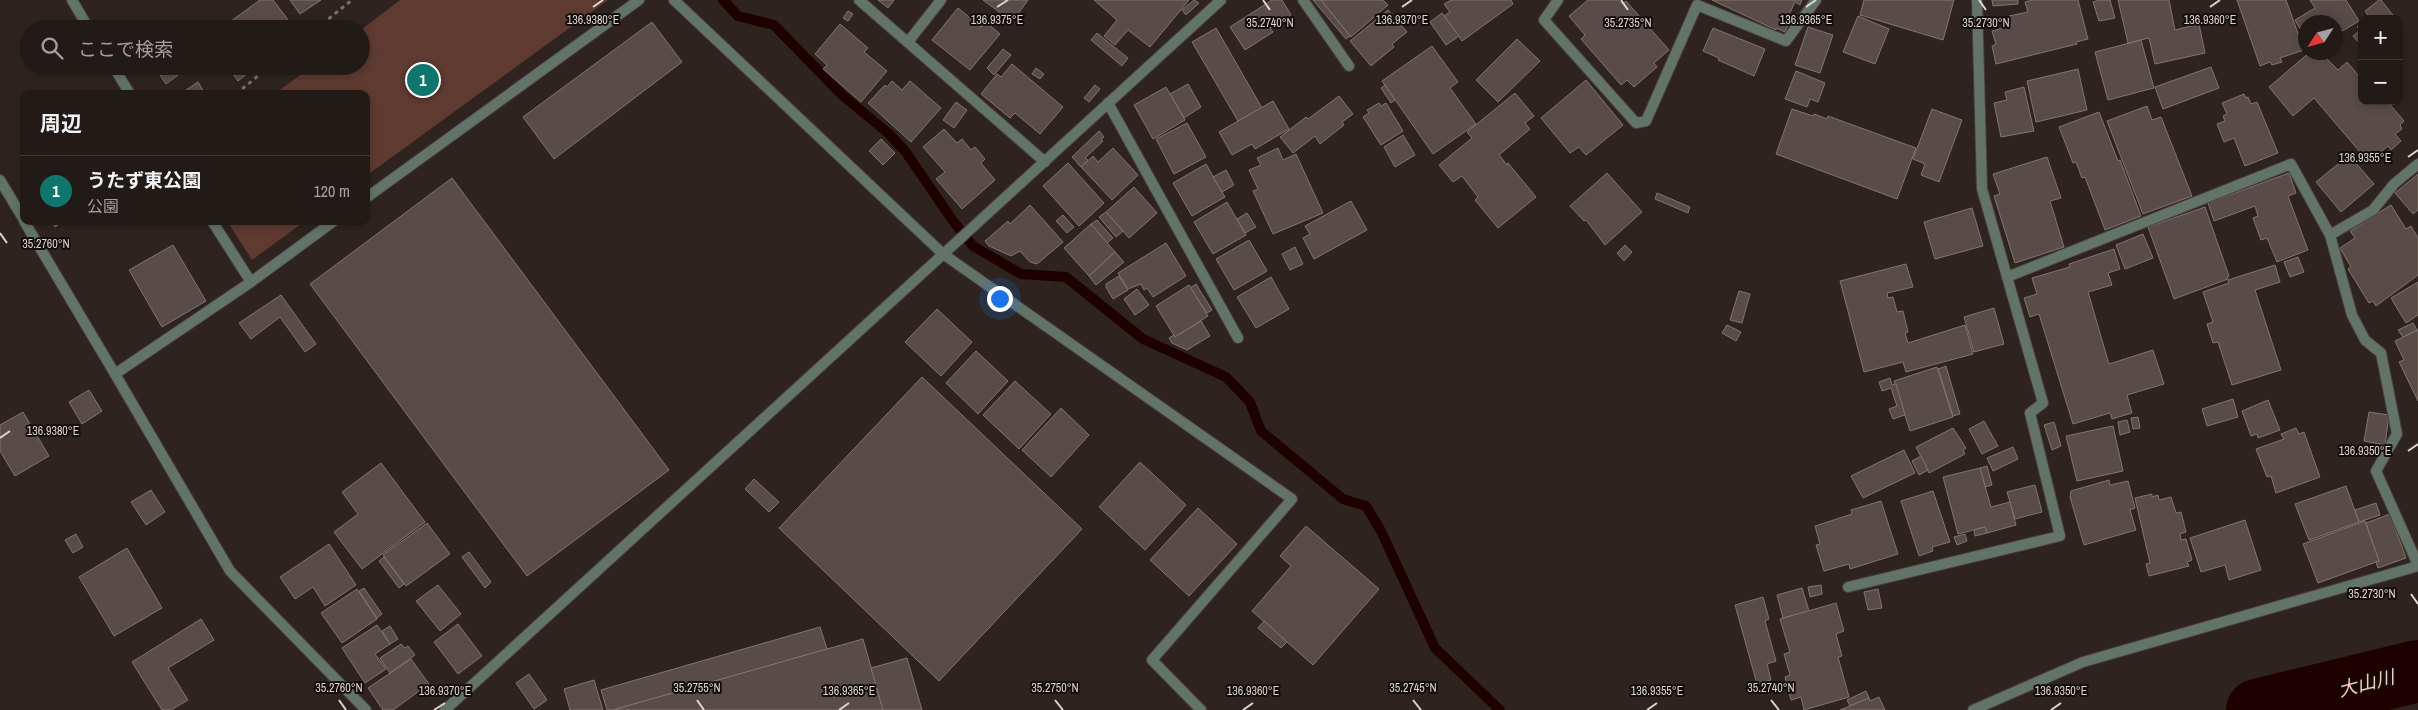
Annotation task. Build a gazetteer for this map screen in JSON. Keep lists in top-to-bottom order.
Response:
{
  "water": ["大山川"],
  "north": "bottom left",
  "page": {
    "map_buttons": ["+", "−"],
    "search": "ここで検索",
    "pins": "1",
    "heading": "周辺",
    "list": [
      {
        "mark": "1",
        "name": "うたず東公園",
        "note": "公園",
        "value": "120 m"
      }
    ]
  },
  "coordinates": [
    "136.9375°E",
    "136.9365°E",
    "136.9360°E",
    "136.9380°E",
    "136.9370°E",
    "35.2740°N",
    "35.2735°N",
    "35.2730°N",
    "136.9355°E",
    "35.2760°N",
    "136.9350°E",
    "35.2755°N",
    "35.2750°N",
    "35.2745°N"
  ]
}
